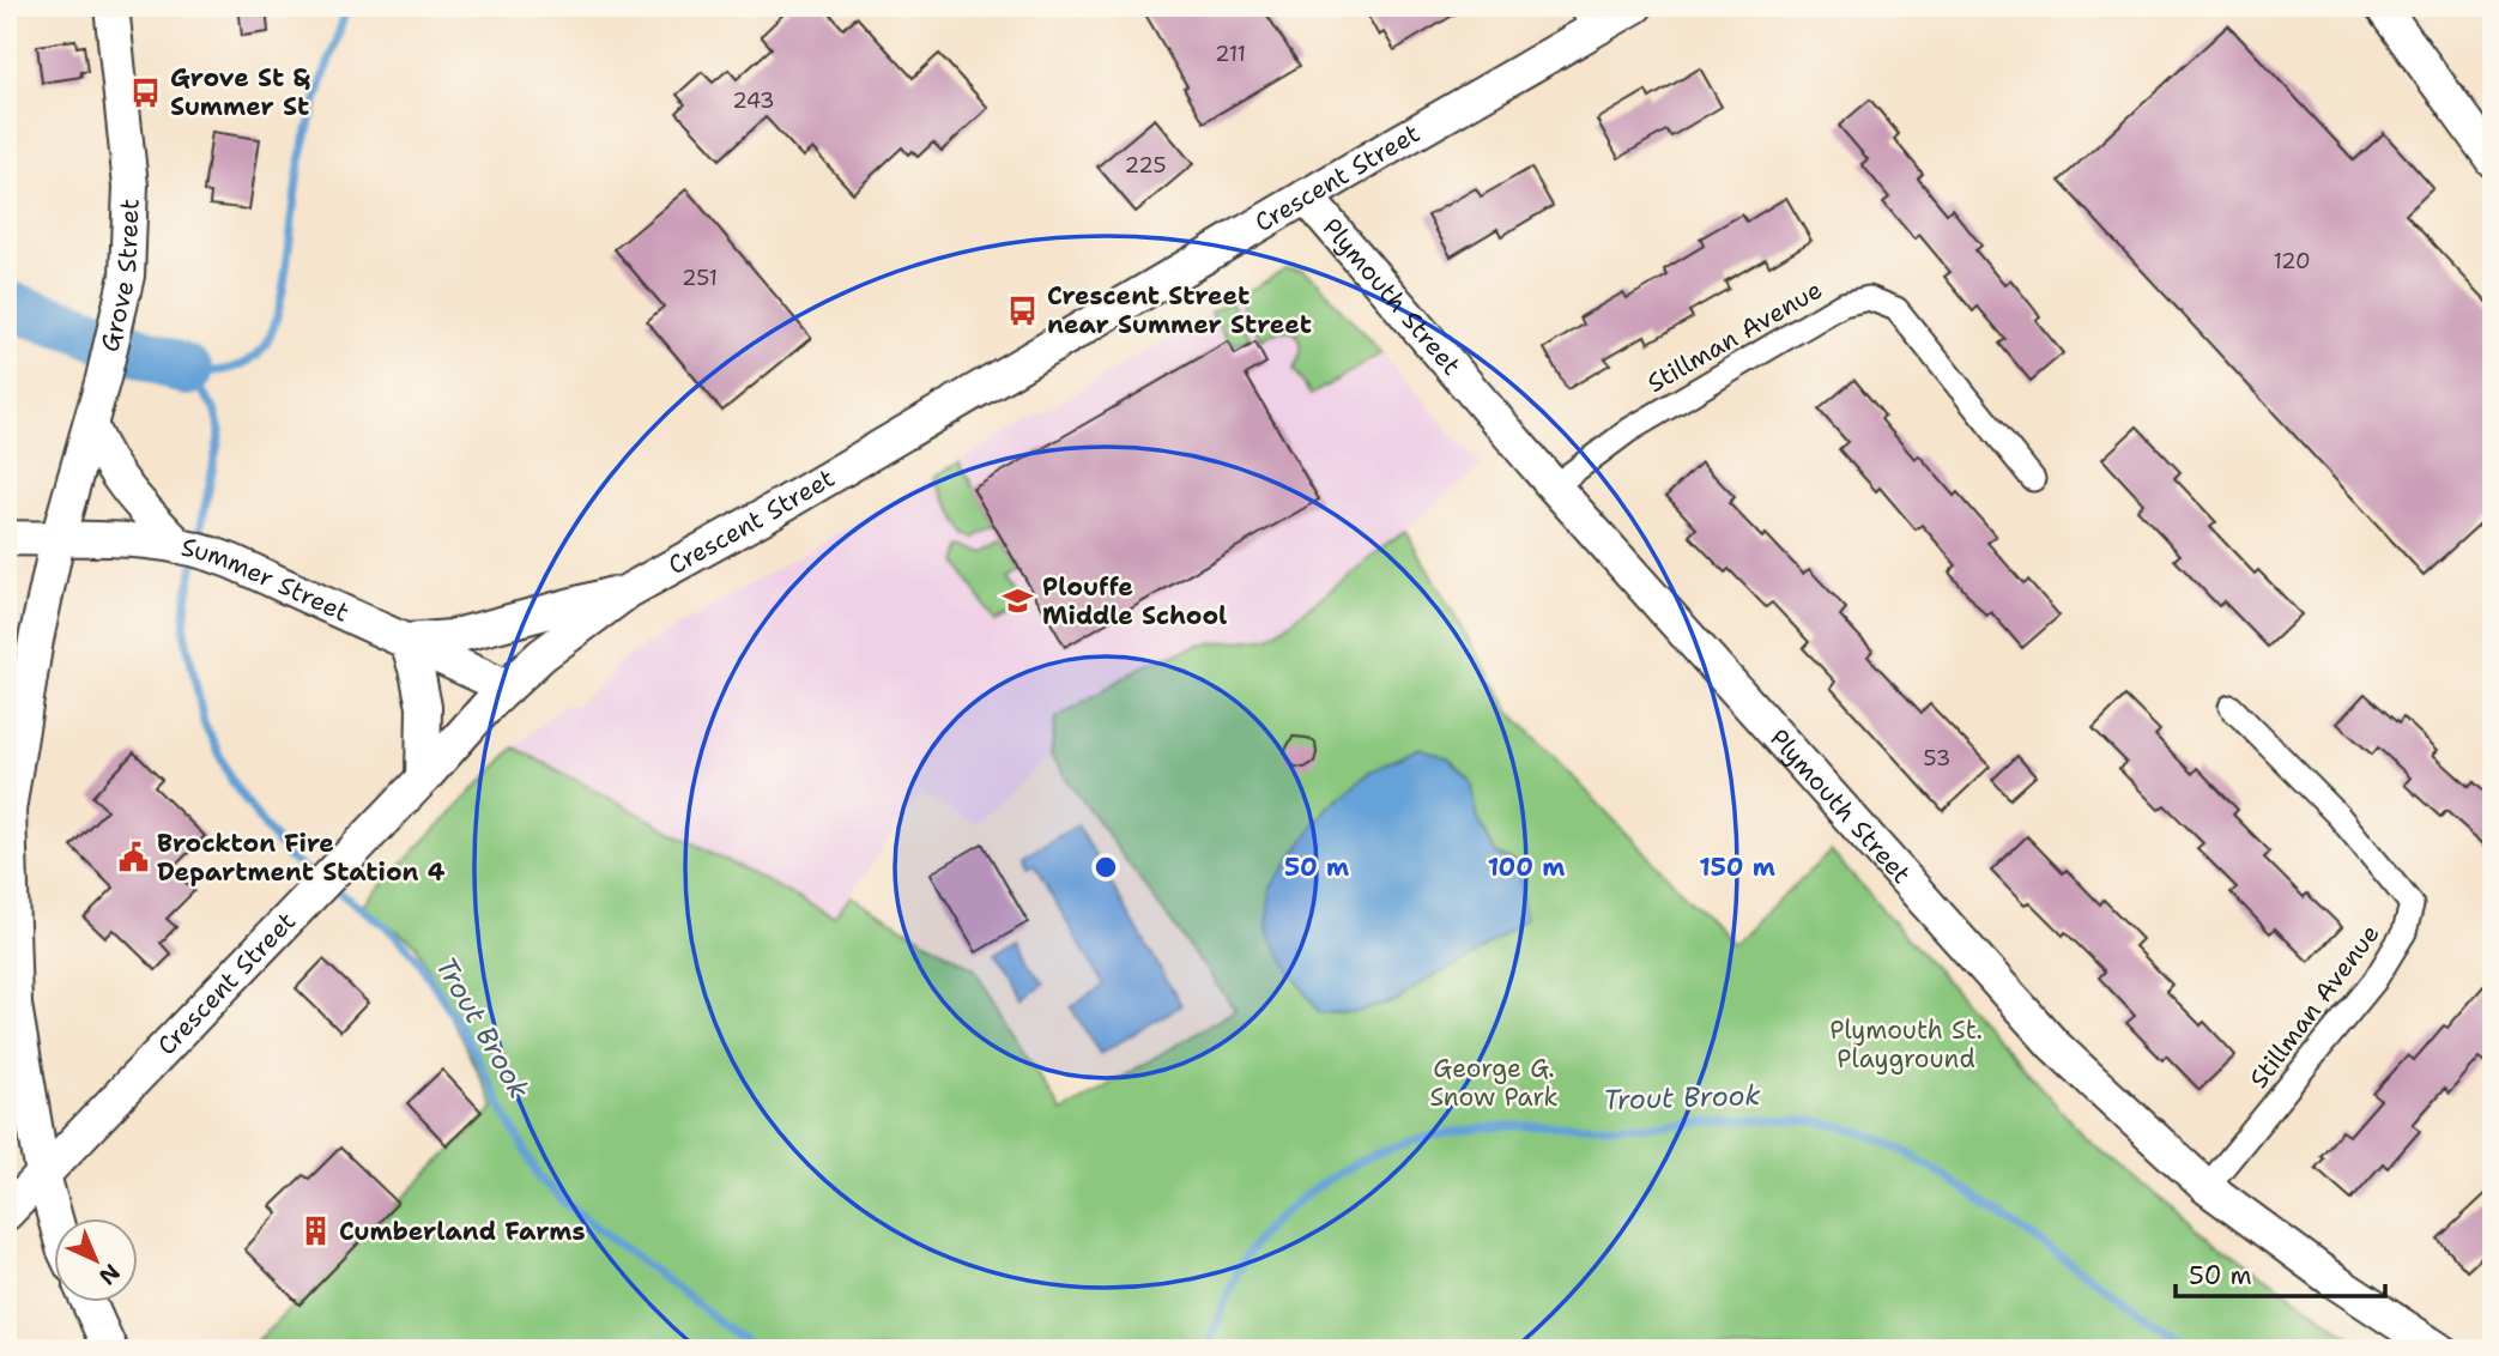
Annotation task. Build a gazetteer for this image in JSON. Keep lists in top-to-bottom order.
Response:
{
  "streets": {
    "main road": [
      "Crescent Street",
      "Grove Street",
      "Plymouth Street",
      "Summer Street"
    ],
    "street": ["Stillman Avenue"]
  },
  "crossings": [
    ["Crescent Street", "Grove Street"],
    ["Crescent Street", "Plymouth Street"],
    ["Crescent Street", "Summer Street"],
    ["Grove Street", "Summer Street"],
    ["Plymouth Street", "Stillman Avenue"]
  ],
  "water": ["Trout Brook"],
  "parks": ["Plymouth St. Playground", "George G. Snow Park"],
  "places": {
    "bus stop": ["Grove St & Summer St", "Crescent Street near Summer Street"],
    "school or university": ["Plouffe Middle School"],
    "public building": ["Brockton Fire Department Station 4"],
    "building": ["Cumberland Farms"]
  },
  "house_numbers": [
    "211",
    "243",
    "225",
    "120",
    "251",
    "53"
  ],
  "scale_bar": "50 m",
  "north": "bottom right",
  "rings": ["50 m", "100 m", "150 m"]
}
